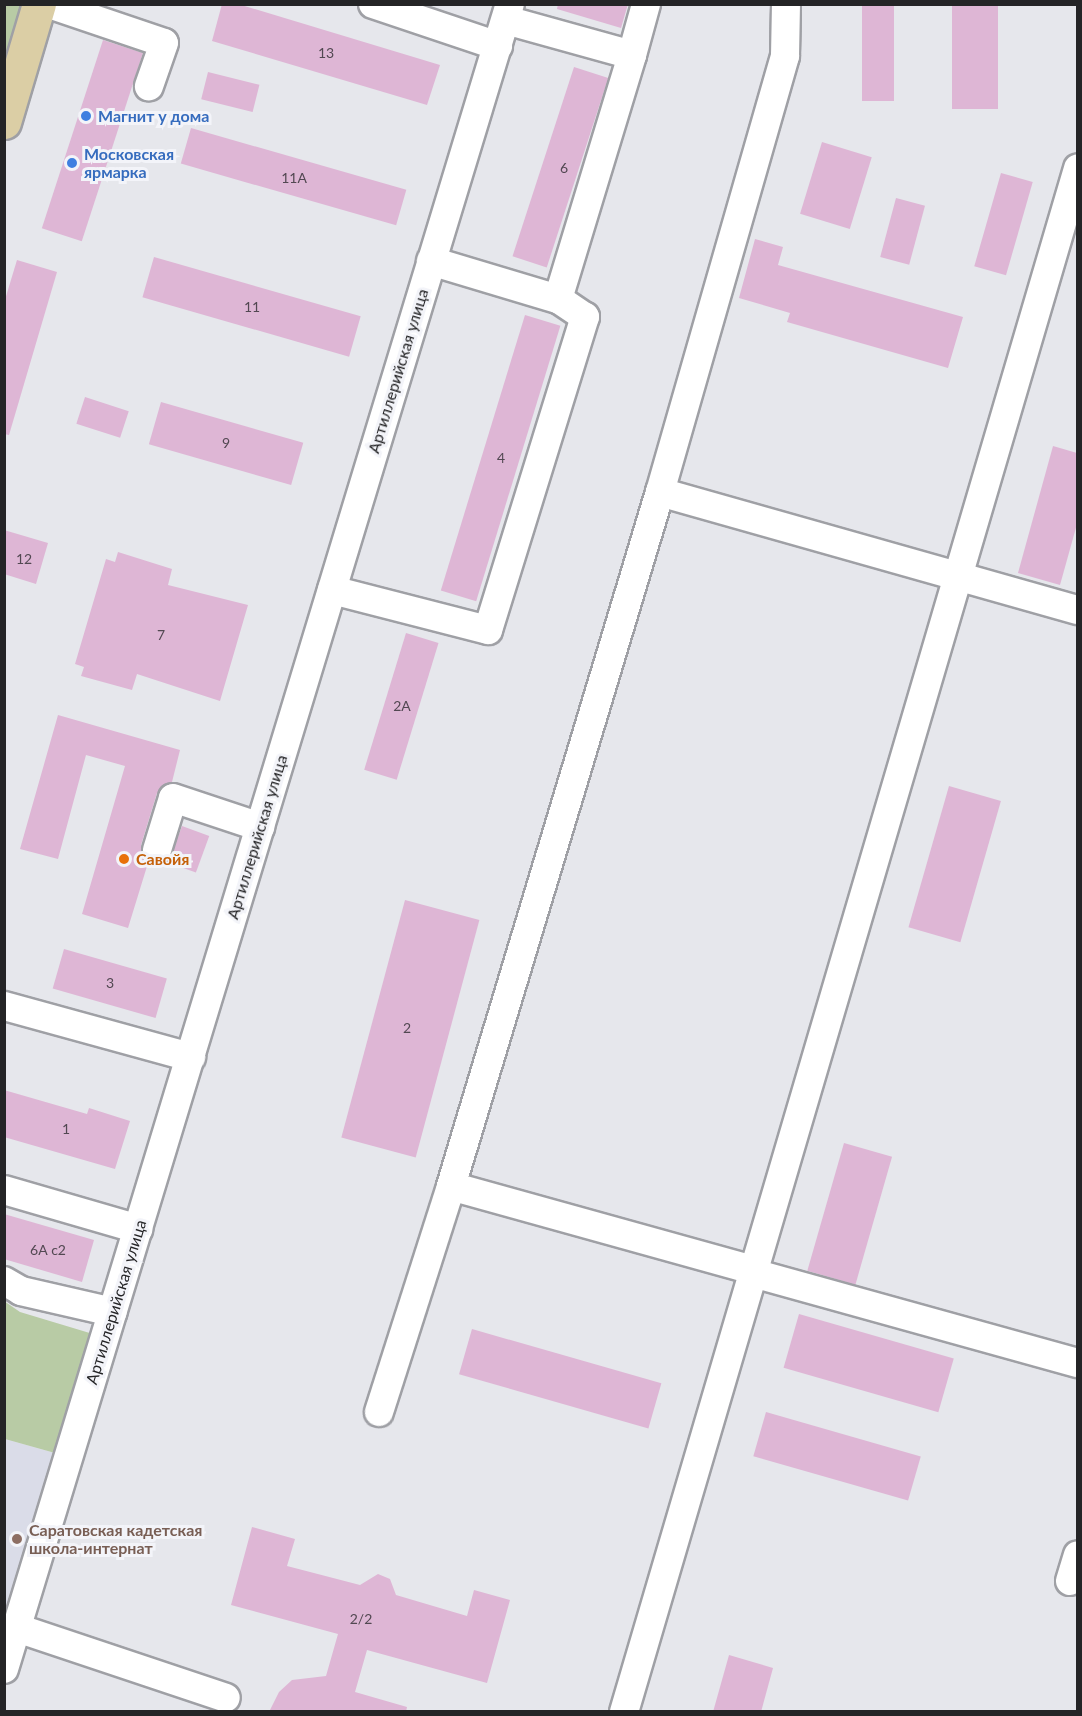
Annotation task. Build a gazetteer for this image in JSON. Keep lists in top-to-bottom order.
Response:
{
  "streets": {
    "street": ["Артиллерийская улица"]
  },
  "places": [
    "Магнит у дома",
    "Московская ярмарка",
    "Савойя",
    "Саратовская кадетская школа-интернат"
  ],
  "house_numbers": [
    "13",
    "6",
    "11А",
    "11",
    "9",
    "4",
    "12",
    "7",
    "2А",
    "3",
    "2",
    "1",
    "6А с2",
    "2/2"
  ]
}
